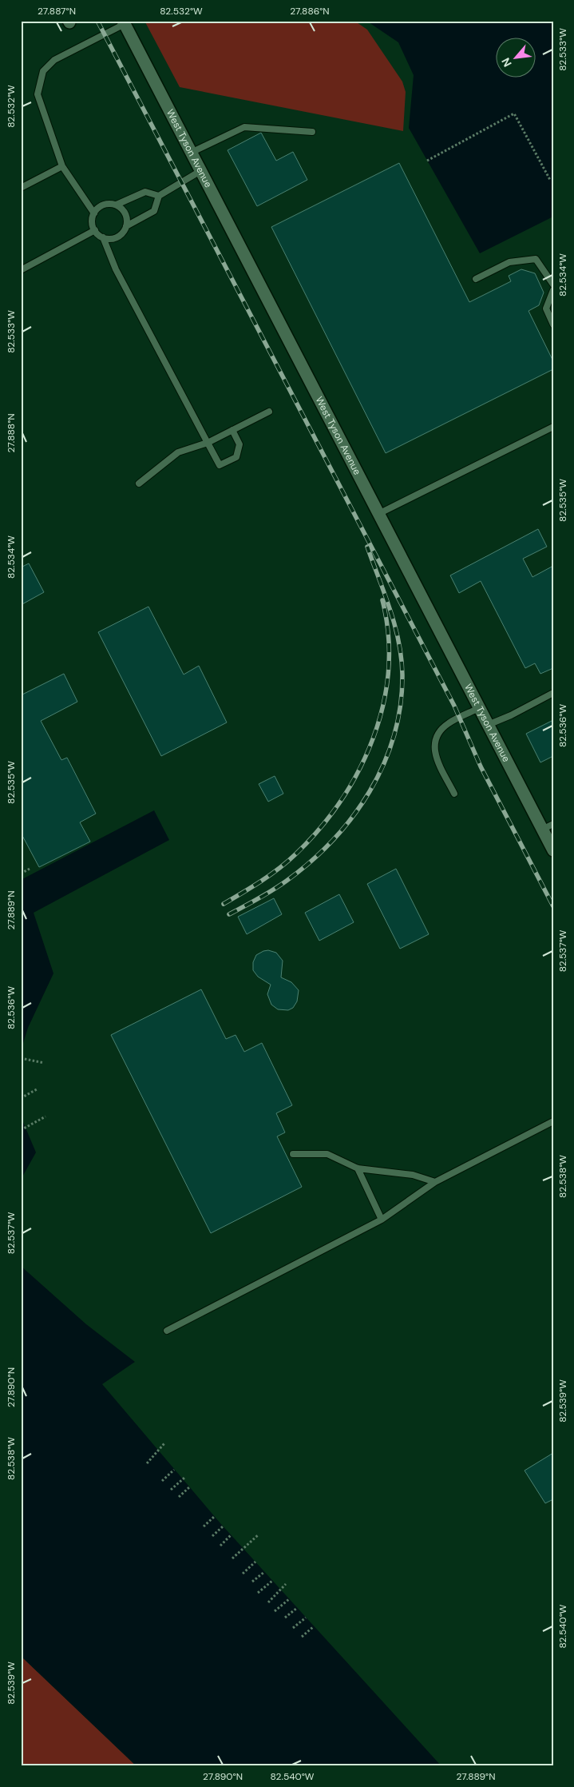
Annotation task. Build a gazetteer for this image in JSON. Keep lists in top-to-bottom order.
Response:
{
  "streets": {
    "street": ["West Tyson Avenue"]
  },
  "north": "bottom left",
  "coordinates": [
    "27.887°N",
    "82.532°W",
    "27.886°N",
    "82.533°W",
    "82.534°W",
    "27.888°N",
    "82.535°W",
    "82.536°W",
    "27.889°N",
    "82.537°W",
    "82.538°W",
    "27.890°N",
    "82.539°W",
    "82.540°W"
  ]
}
